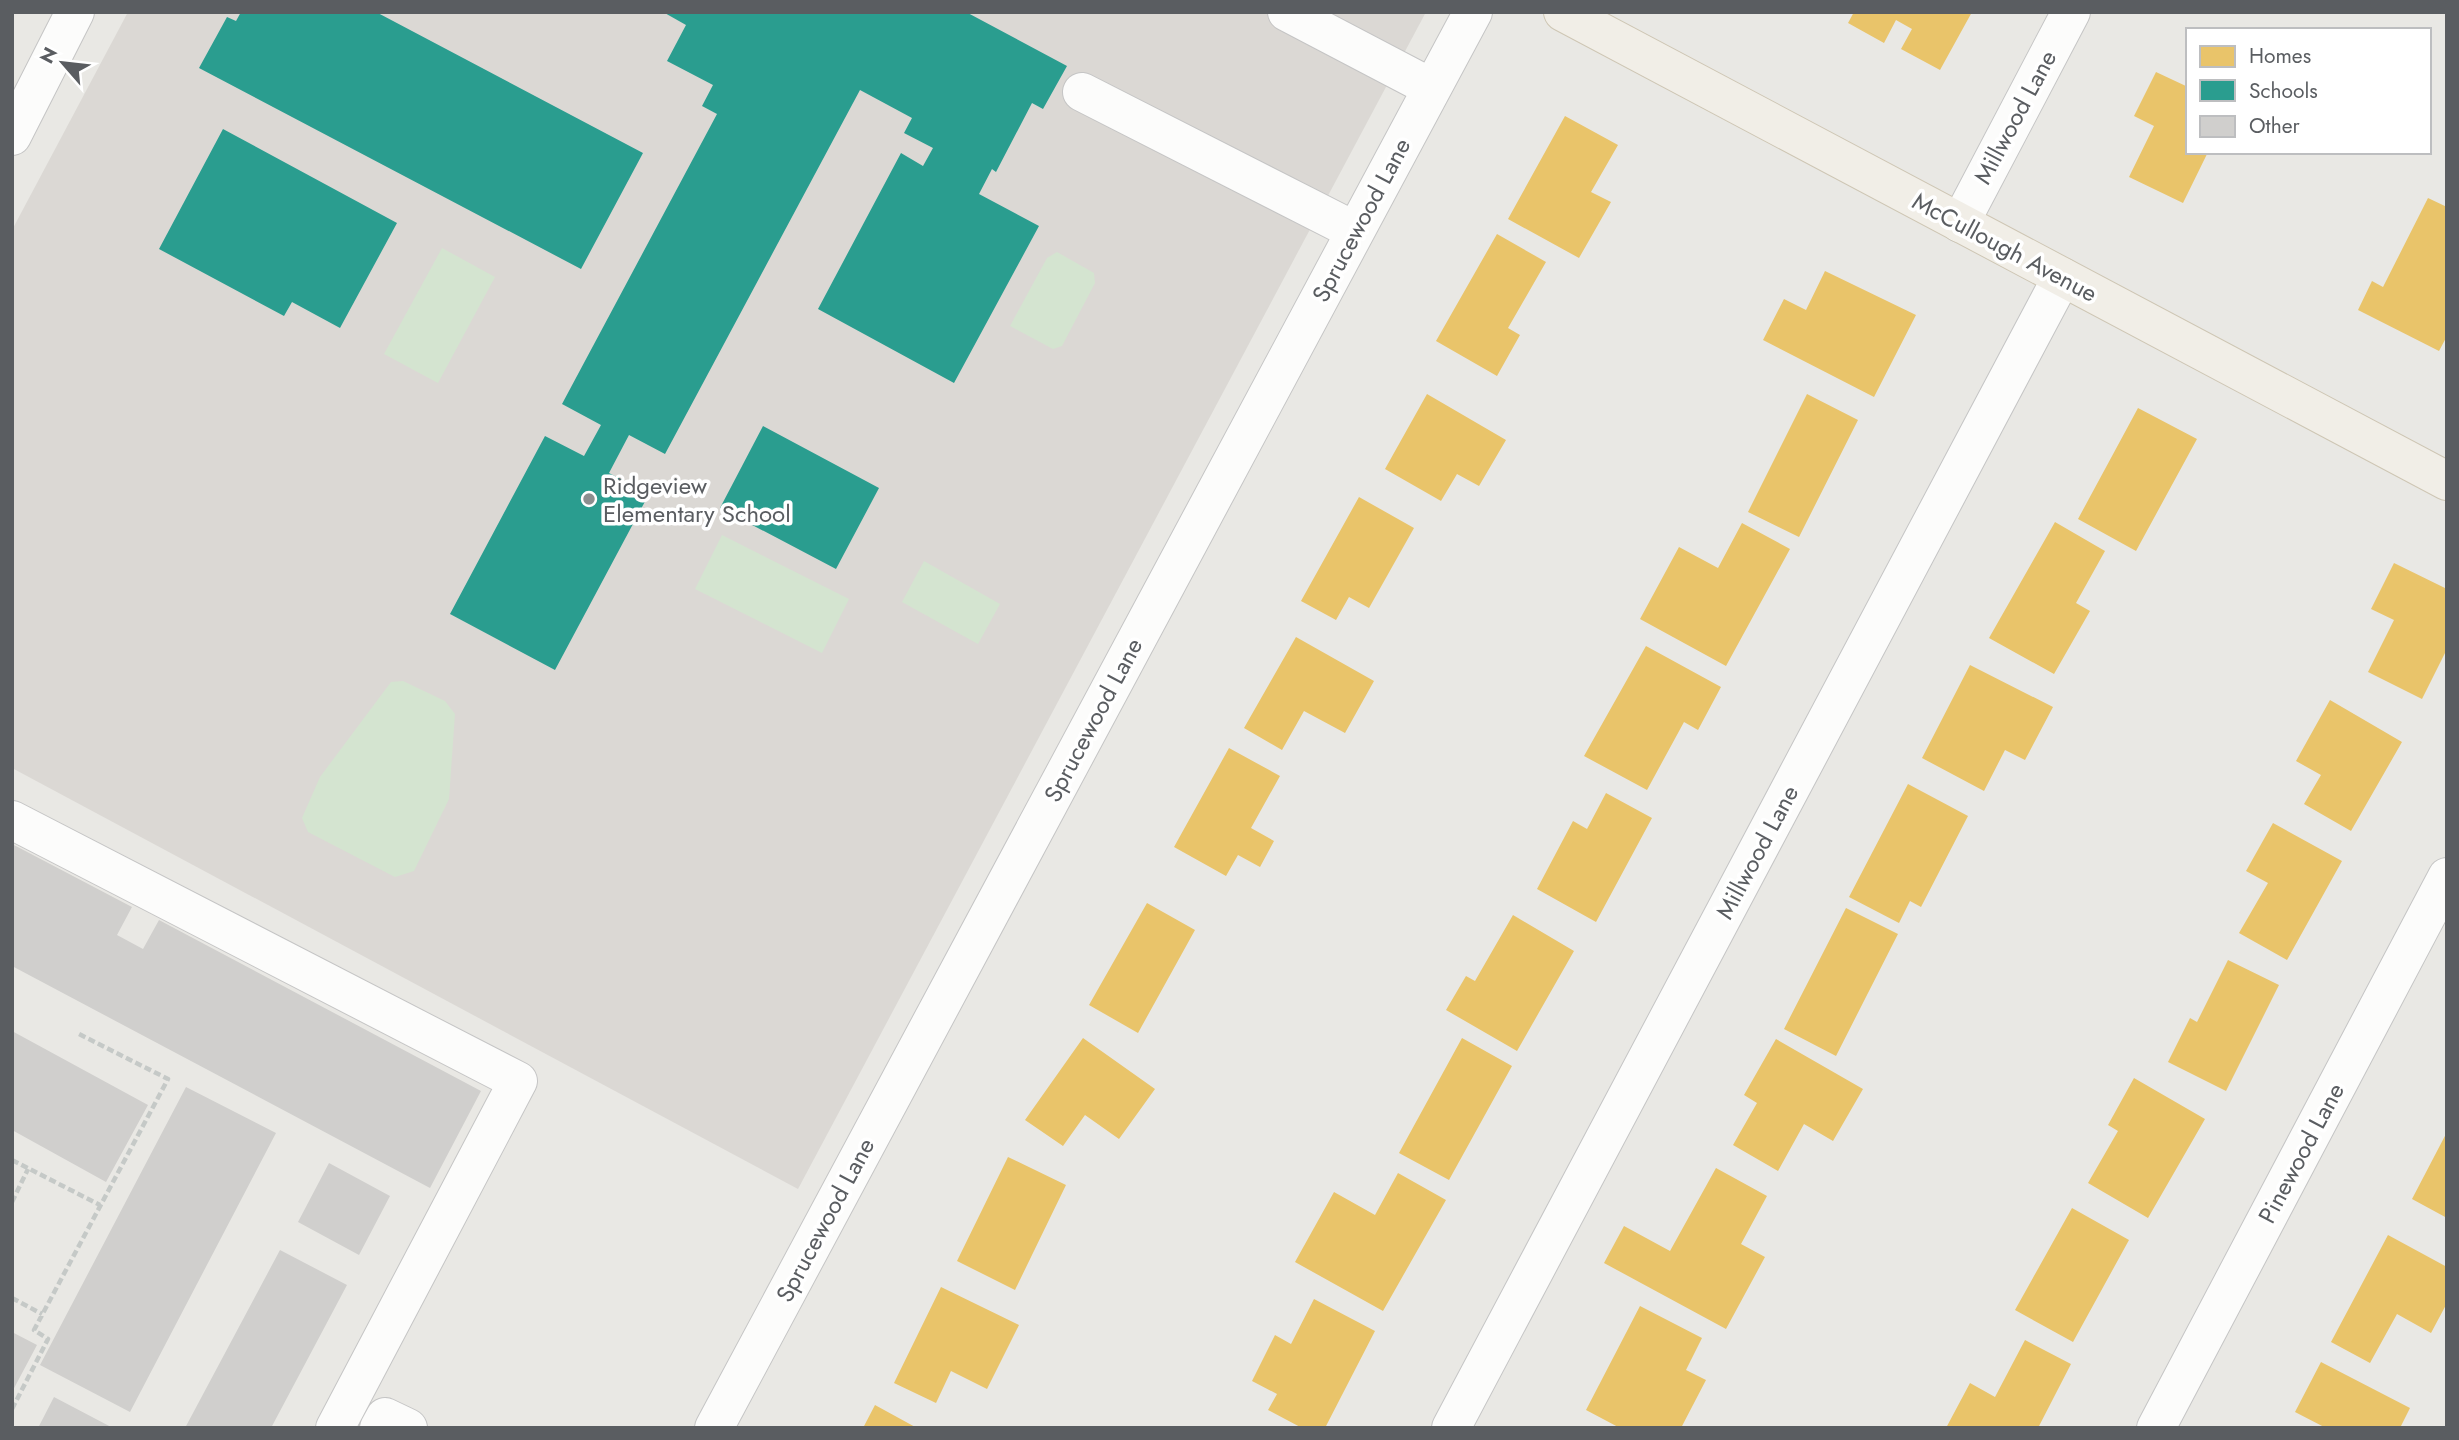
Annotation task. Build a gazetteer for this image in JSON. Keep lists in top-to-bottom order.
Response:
{
  "streets": {
    "main road": ["McCullough Avenue"],
    "street": ["Millwood Lane", "Sprucewood Lane", "Pinewood Lane"]
  },
  "crossings": [
    ["Millwood Lane", "McCullough Avenue"]
  ],
  "places": ["Ridgeview Elementary School"],
  "legend": ["Homes", "Schools", "Other"],
  "north": "top left"
}
